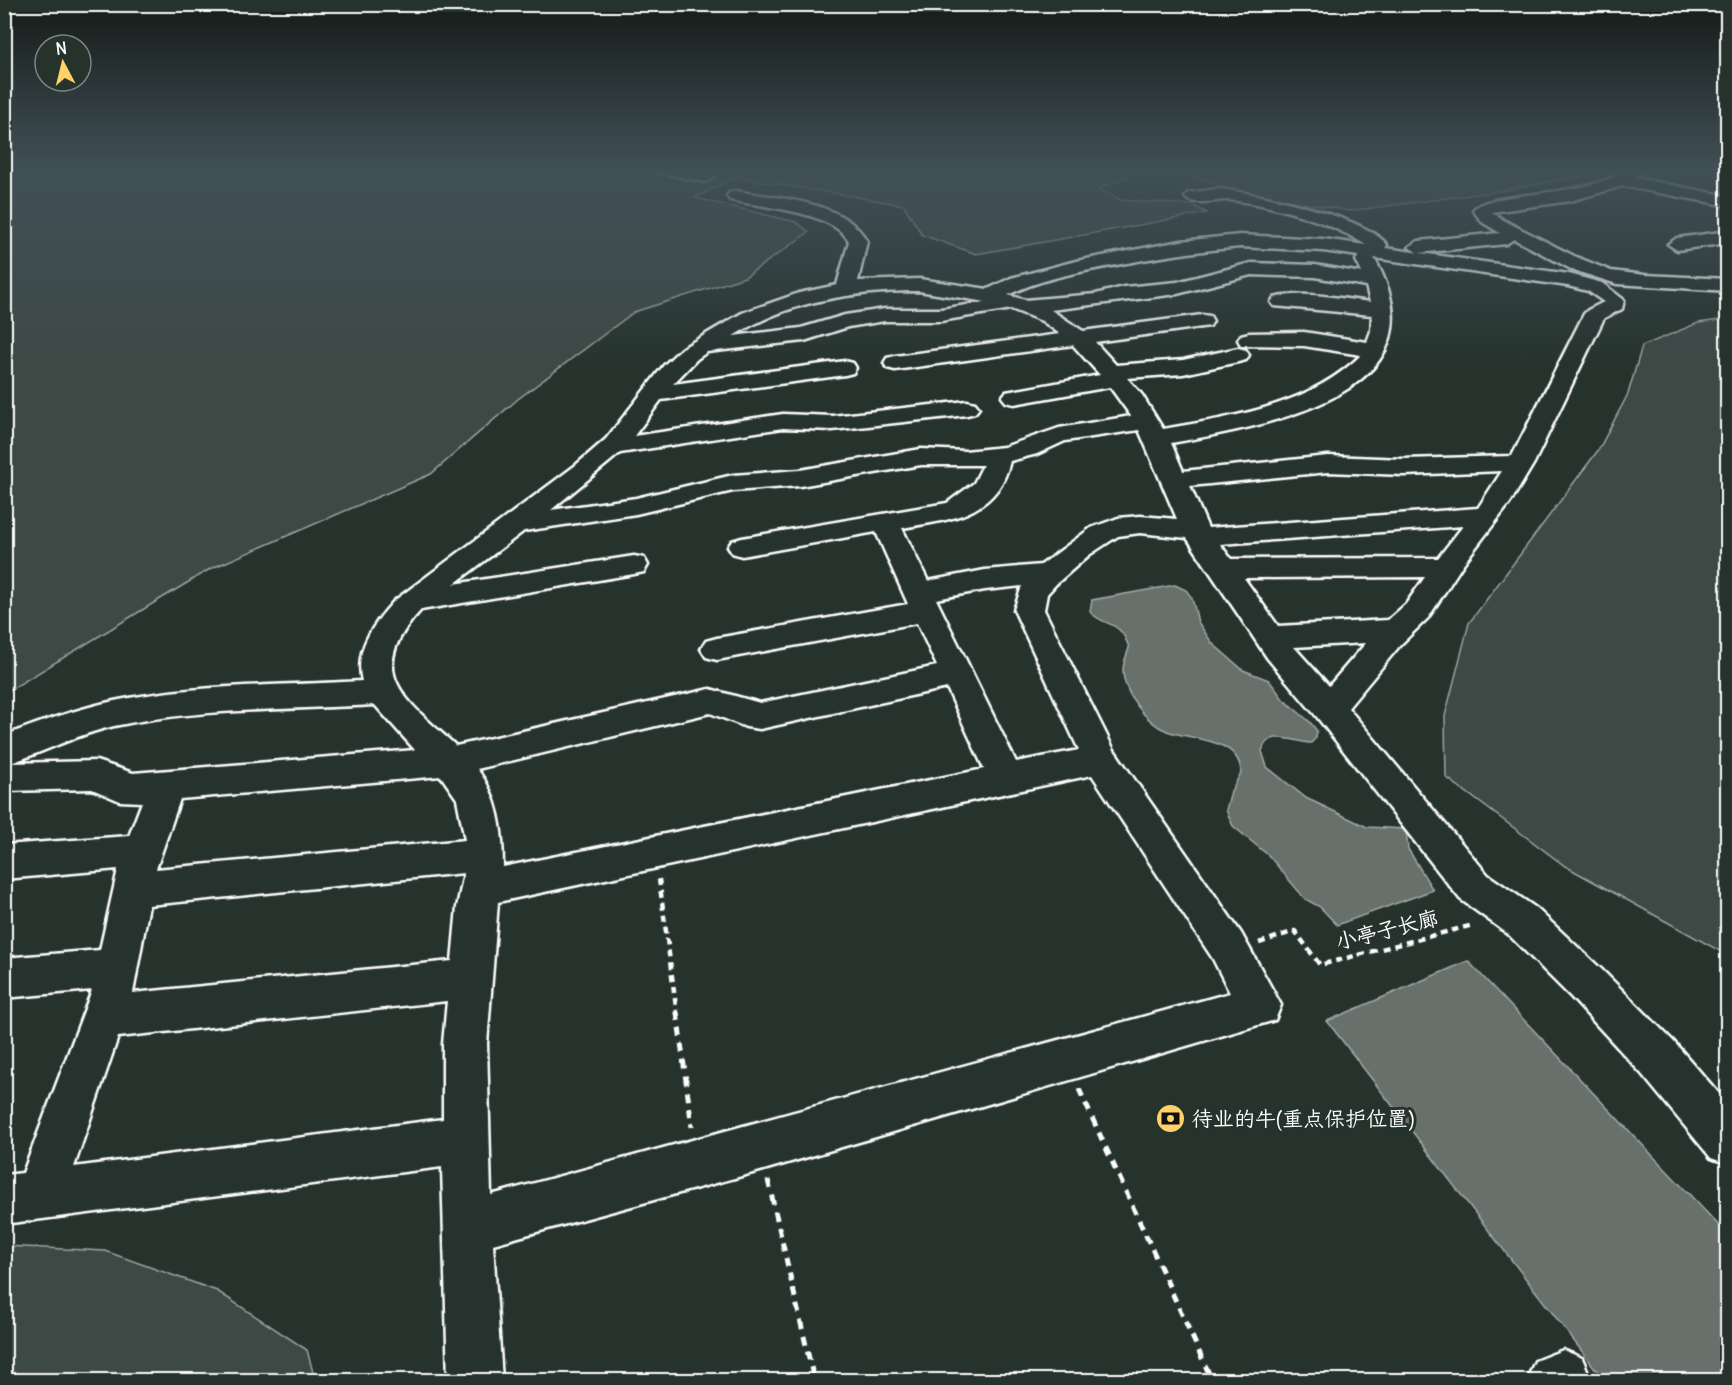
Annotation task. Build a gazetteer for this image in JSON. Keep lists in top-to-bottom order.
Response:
{
  "streets": {
    "path": ["小亭子长廊"]
  },
  "places": {
    "bank": ["待业的牛(重点保护位置)"]
  },
  "north": "top"
}
